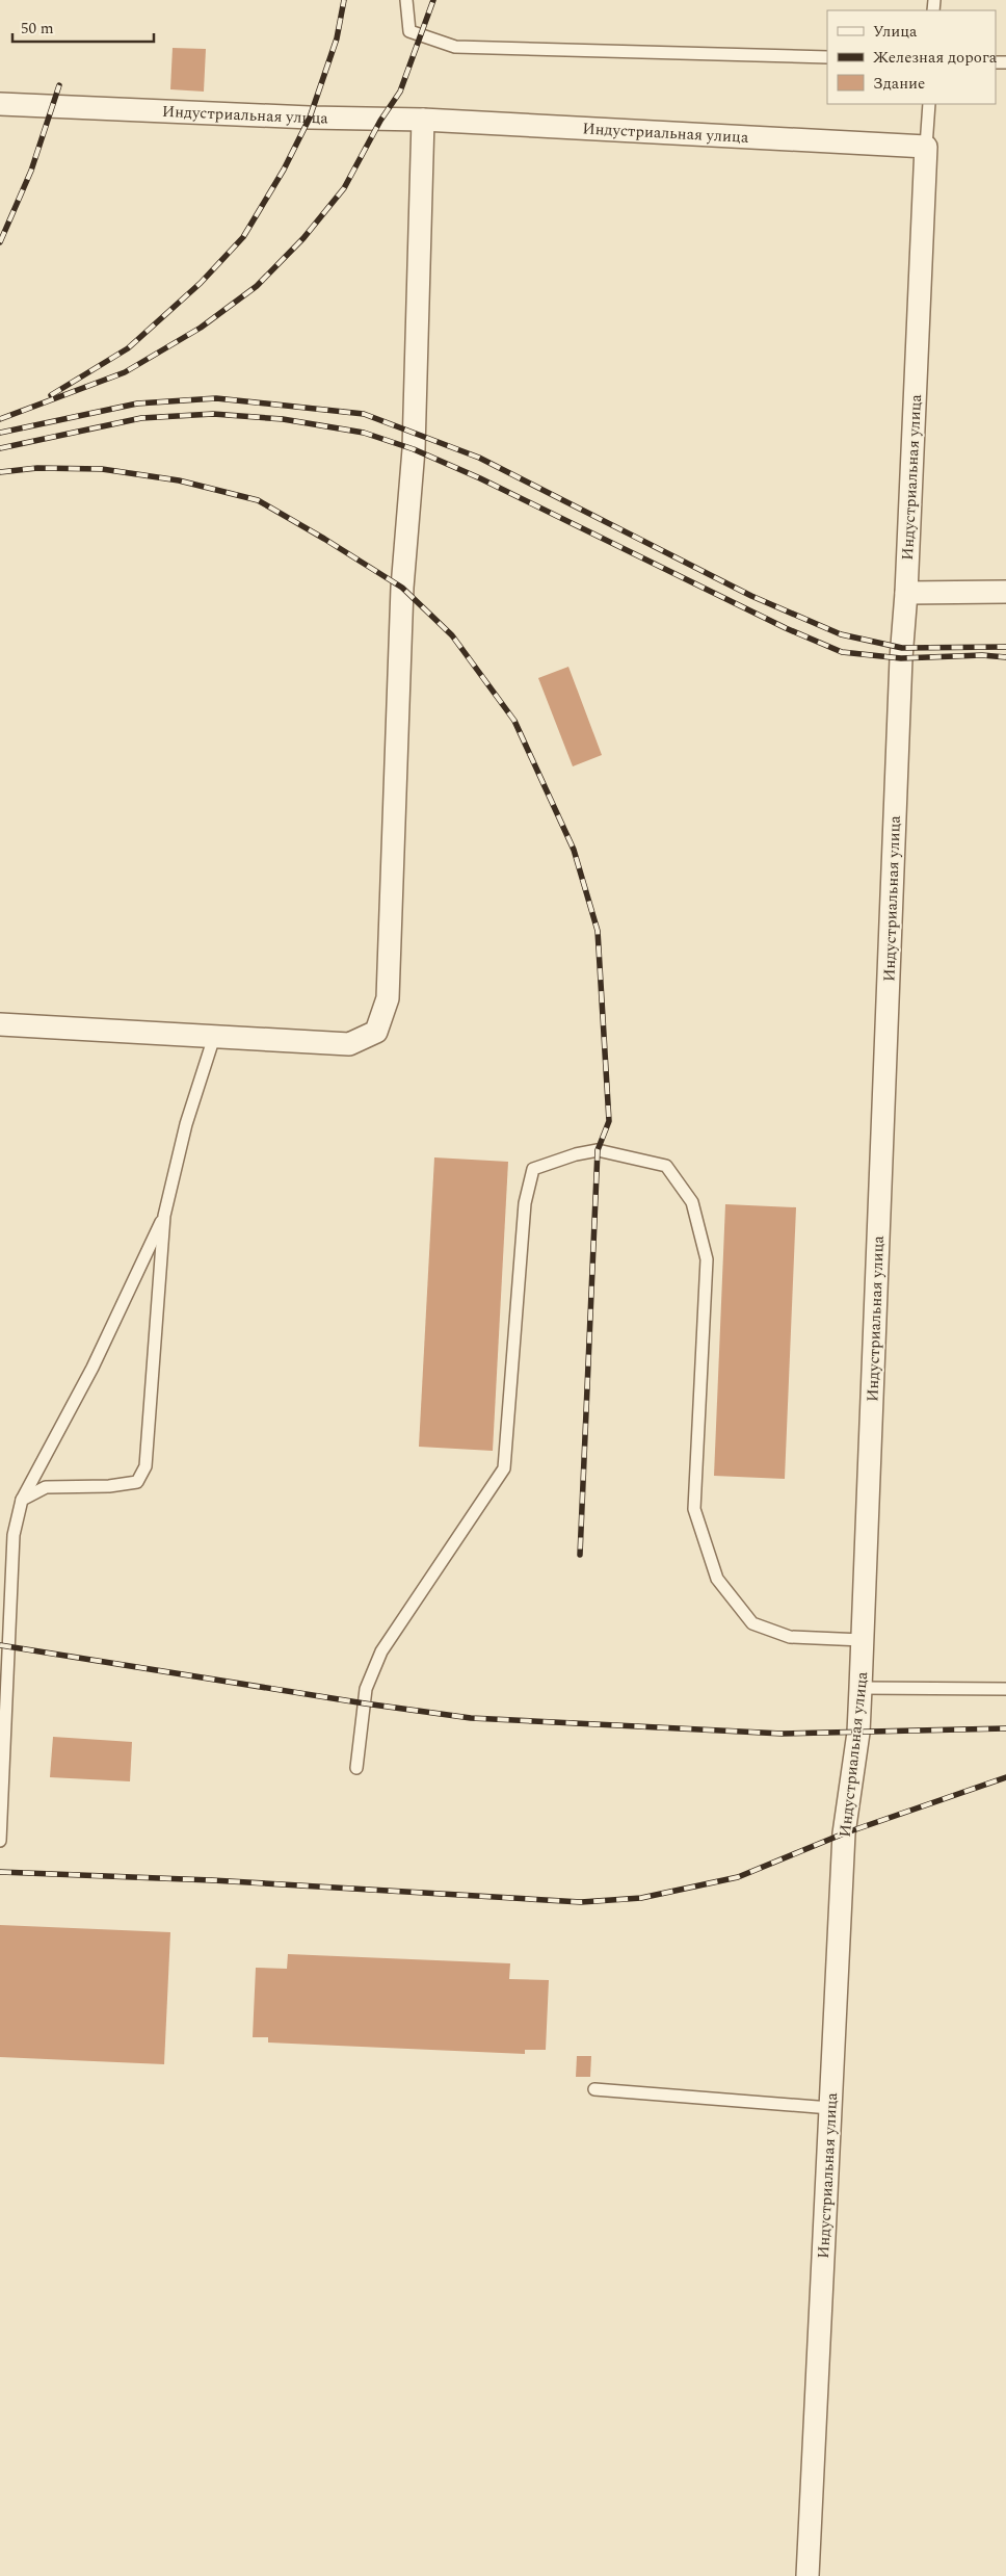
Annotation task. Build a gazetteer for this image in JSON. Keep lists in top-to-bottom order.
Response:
{
  "streets": {
    "street": ["Индустриальная улица"]
  },
  "legend": ["Улица", "Железная дорога", "Здание"],
  "scale_bar": "50 m"
}
